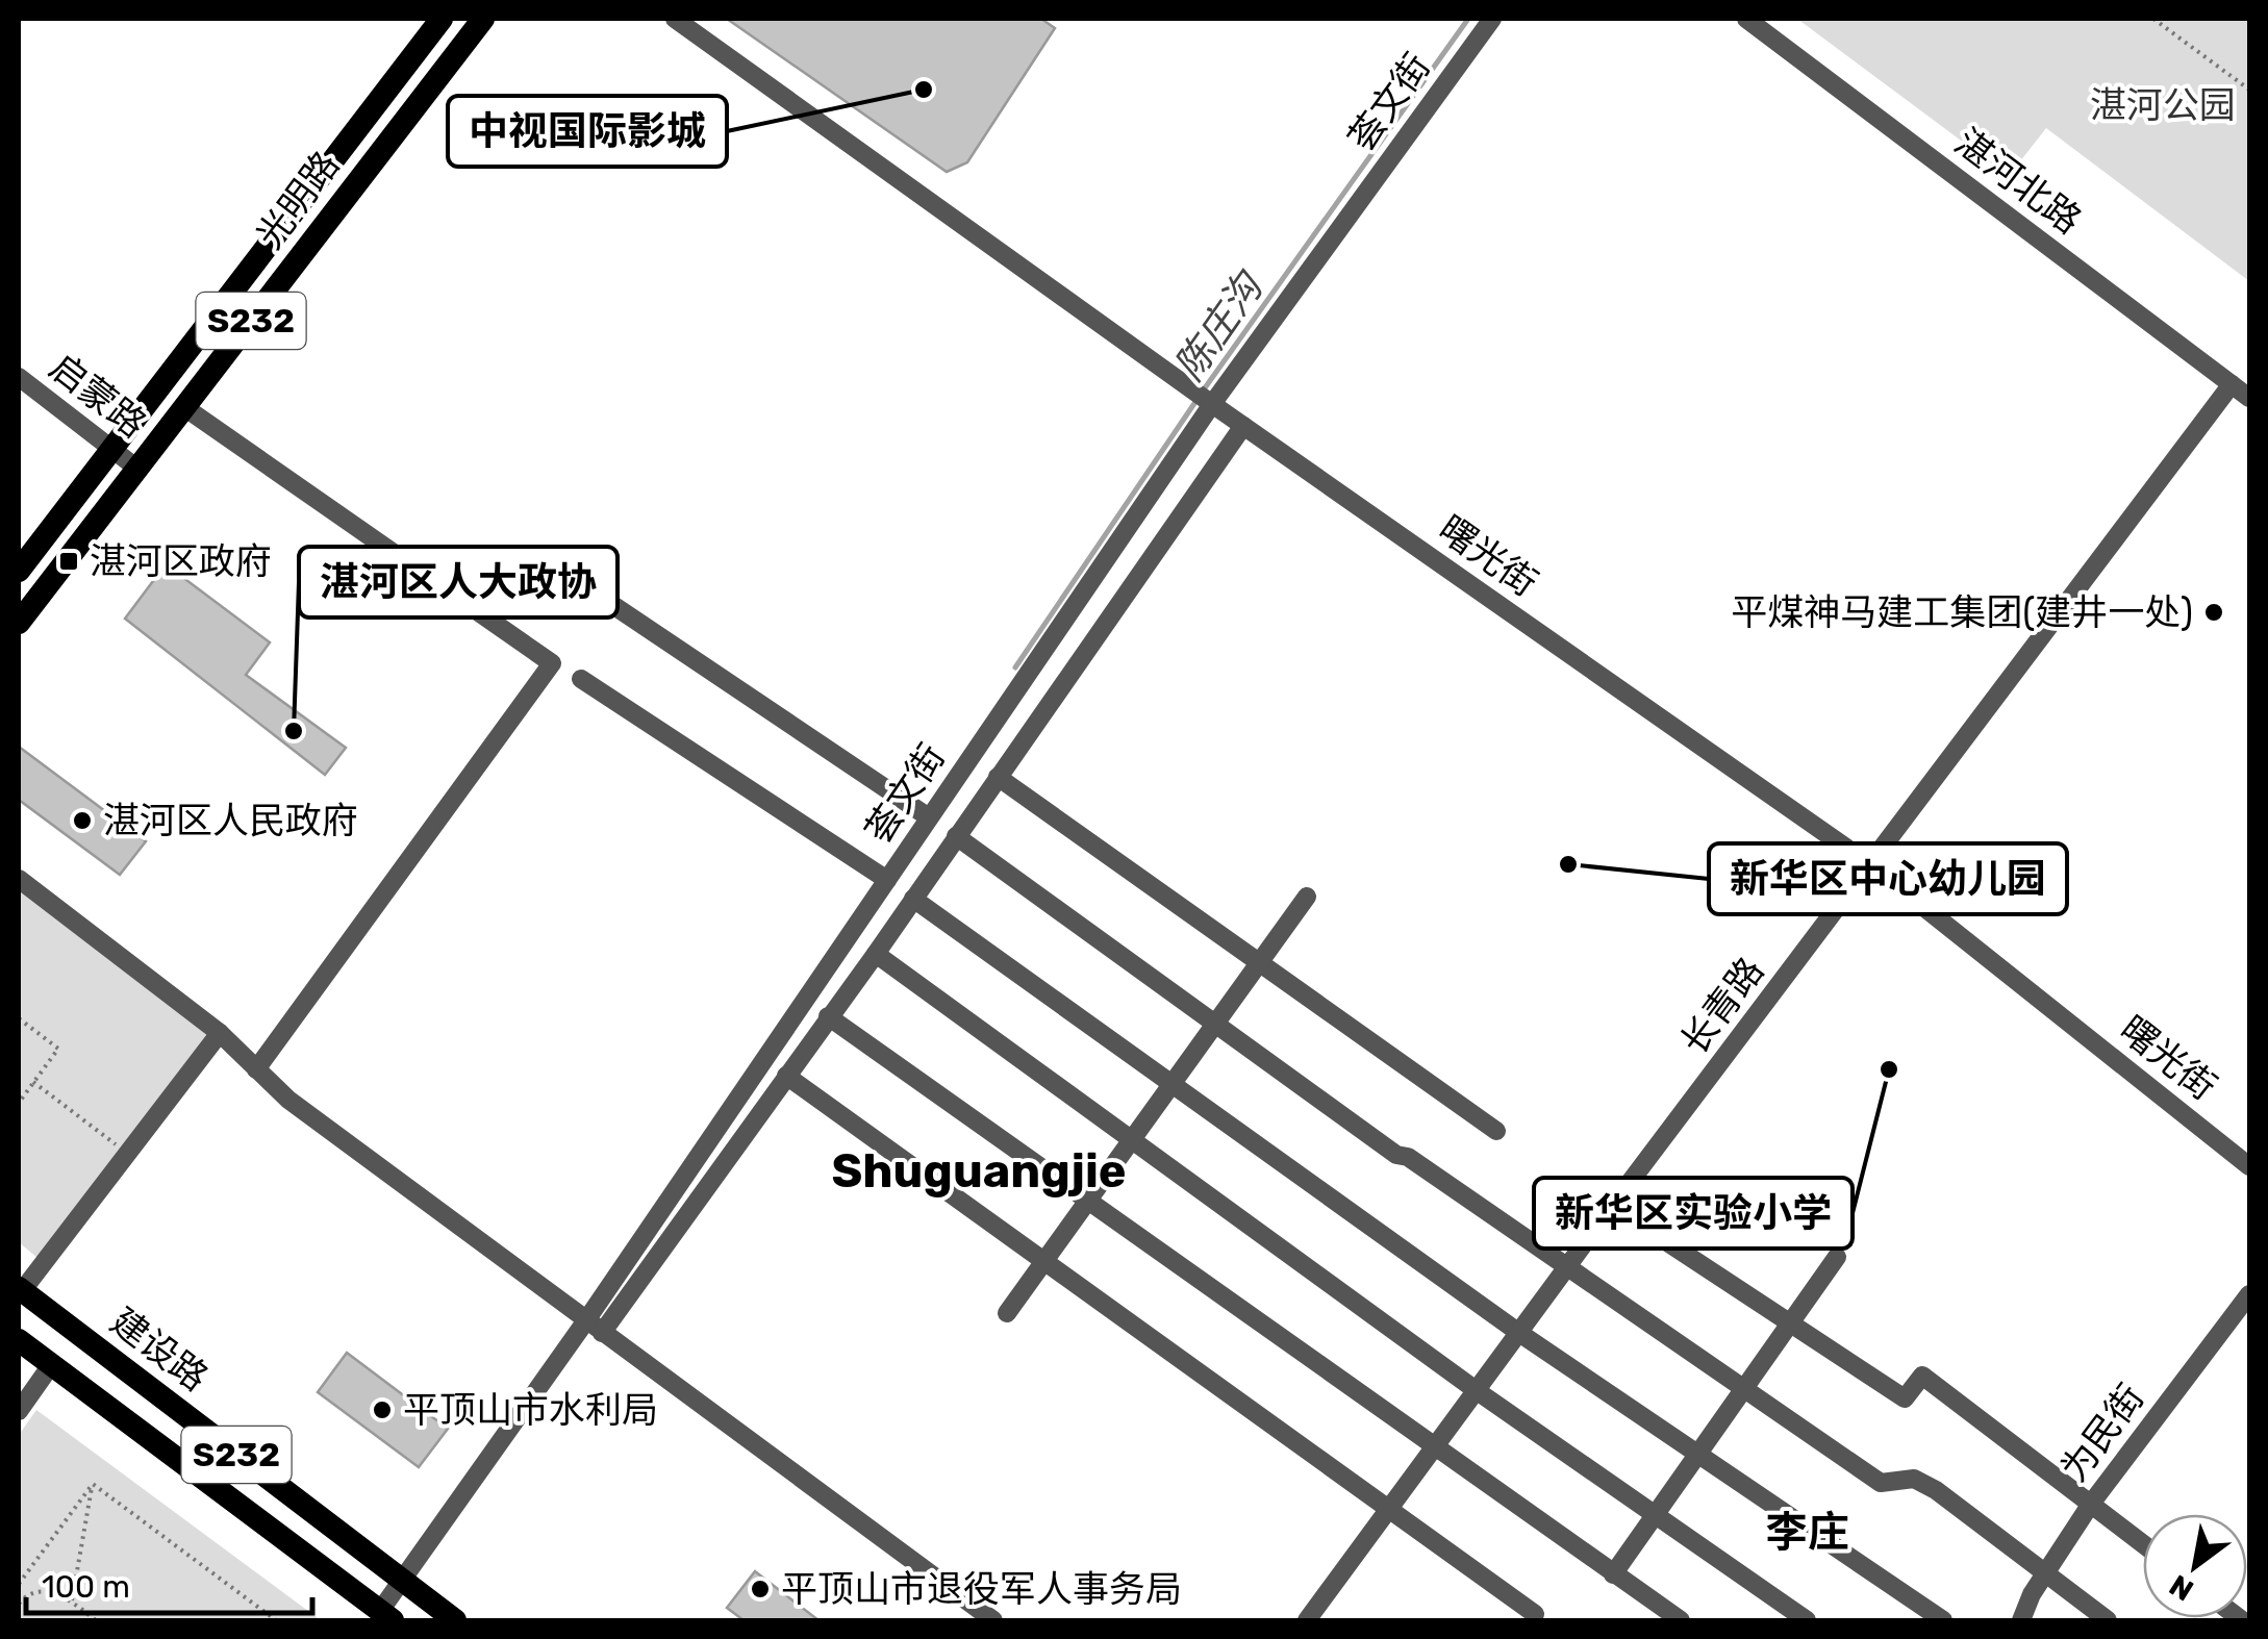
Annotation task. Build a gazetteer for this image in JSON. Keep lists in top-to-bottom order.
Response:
{
  "streets": {
    "main road": ["光明路", "S232", "建设路"],
    "street": [
      "荟文街",
      "湛河北路",
      "启蒙路",
      "曙光街",
      "长青路",
      "为民街"
    ]
  },
  "crossings": [
    ["荟文街", "S232"],
    ["荟文街", "曙光街"],
    ["荟文街", "建设路"],
    ["湛河北路", "长青路"],
    ["光明路", "启蒙路"],
    ["曙光街", "长青路"]
  ],
  "districts": ["Shuguangjie", "李庄"],
  "water": ["陈庄沟"],
  "parks": ["湛河公园"],
  "places": {
    "other": [
      "中视国际影城",
      "平煤神马建工集团(建井一处)",
      "湛河区人大政协",
      "湛河区人民政府",
      "新华区中心幼儿园",
      "新华区实验小学",
      "平顶山市水利局",
      "平顶山市退役军人事务局"
    ],
    "transit": ["湛河区政府"]
  },
  "scale_bar": "100 m",
  "north": "bottom left"
}
